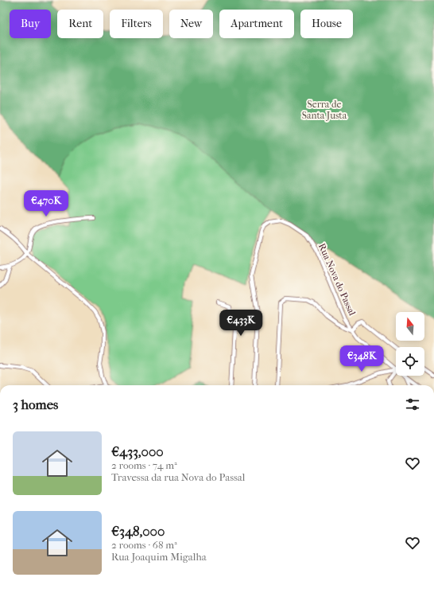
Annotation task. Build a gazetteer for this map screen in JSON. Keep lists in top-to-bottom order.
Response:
{
  "streets": {
    "street": ["Rua Nova do Passal"]
  },
  "parks": ["Serra de Santa Justa"],
  "north": "top",
  "page": {
    "chip": [
      "Buy",
      "Rent",
      "Filters",
      "New",
      "Apartment",
      "House"
    ],
    "price": ["€470K", "€433K", "€348K"],
    "heading": "3 homes",
    "list": [
      {
        "name": "€433,000",
        "note": "2 rooms · 74 m² · Travessa da rua Nova do Passal"
      },
      {
        "name": "€348,000",
        "note": "2 rooms · 68 m² · Rua Joaquim Migalha"
      }
    ]
  }
}
